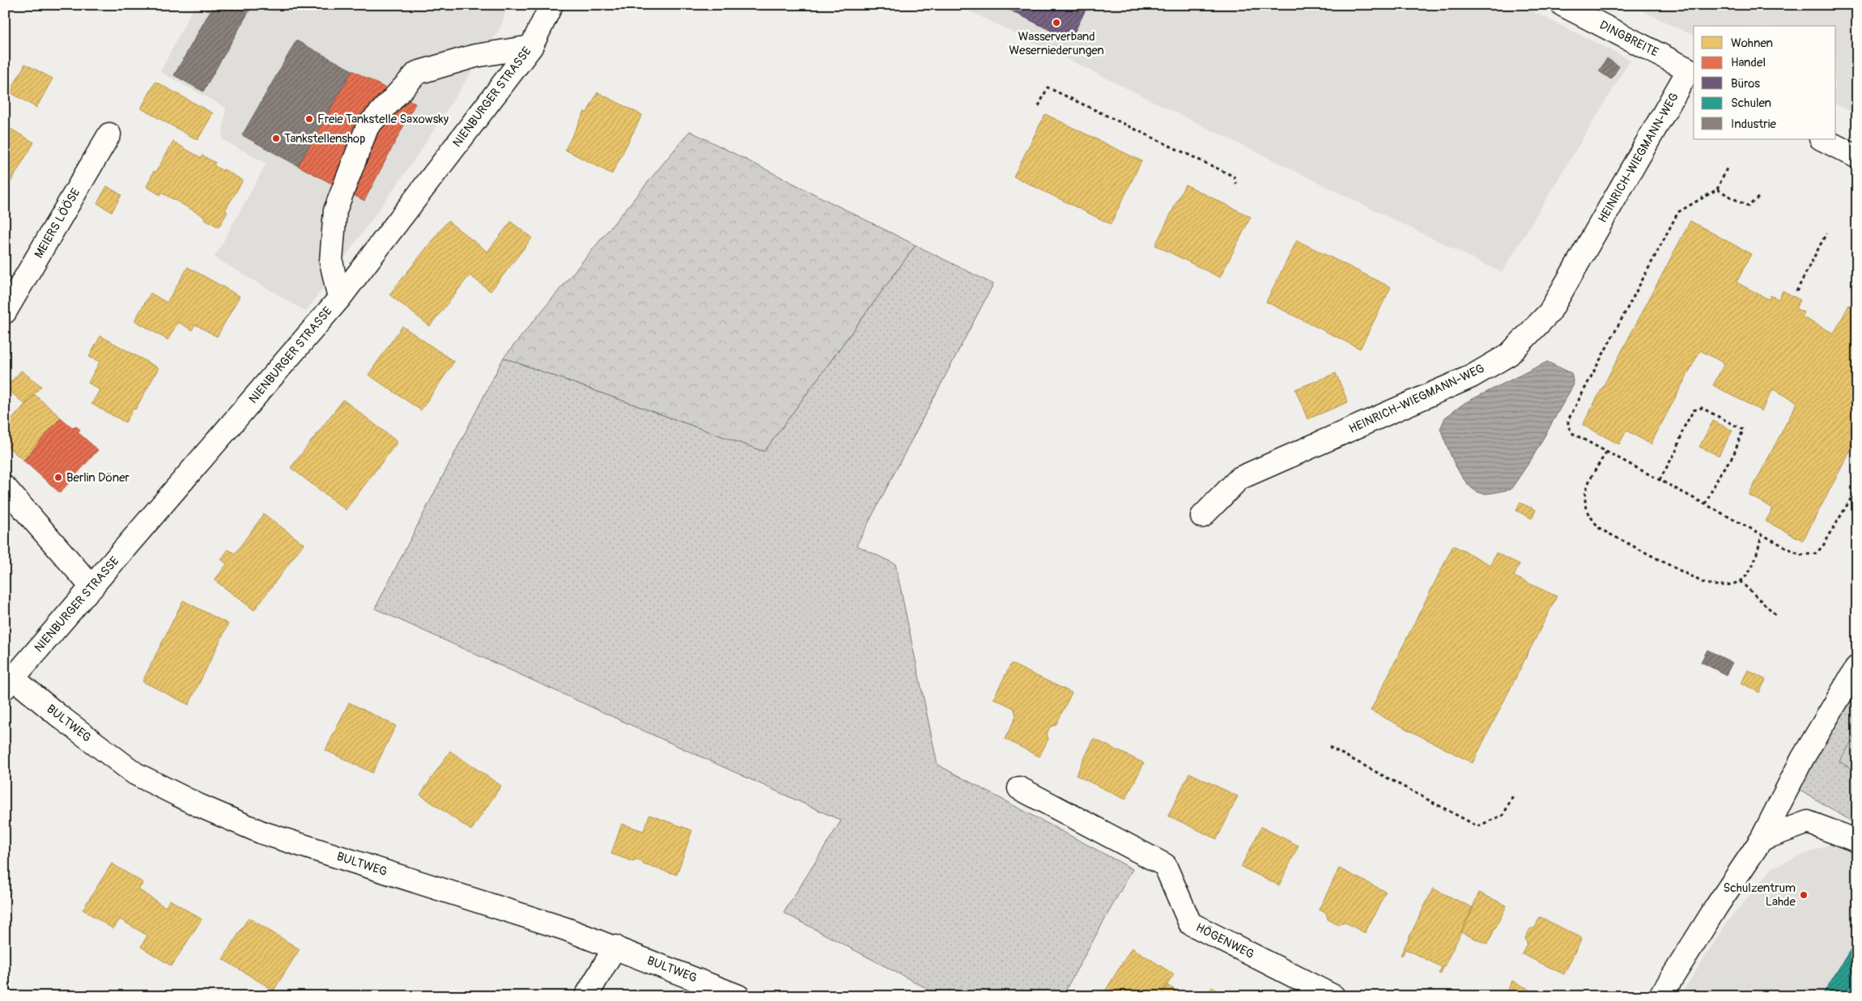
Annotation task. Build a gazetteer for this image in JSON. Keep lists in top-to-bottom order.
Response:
{
  "streets": {
    "street": [
      "DINGBREITE",
      "NIENBURGER STRASSE",
      "HEINRICH-WIEGMANN-WEG",
      "MEIERS LÖÖSE",
      "BULTWEG",
      "HÖGENWEG"
    ]
  },
  "crossings": [
    ["DINGBREITE", "HEINRICH-WIEGMANN-WEG"],
    ["NIENBURGER STRASSE", "BULTWEG"]
  ],
  "places": [
    "Wasserverband Weserniederungen",
    "Freie Tankstelle Saxowsky",
    "Tankstellenshop",
    "Berlin Döner",
    "Schulzentrum Lahde"
  ],
  "legend": [
    "Wohnen",
    "Handel",
    "Büros",
    "Schulen",
    "Industrie"
  ]
}
